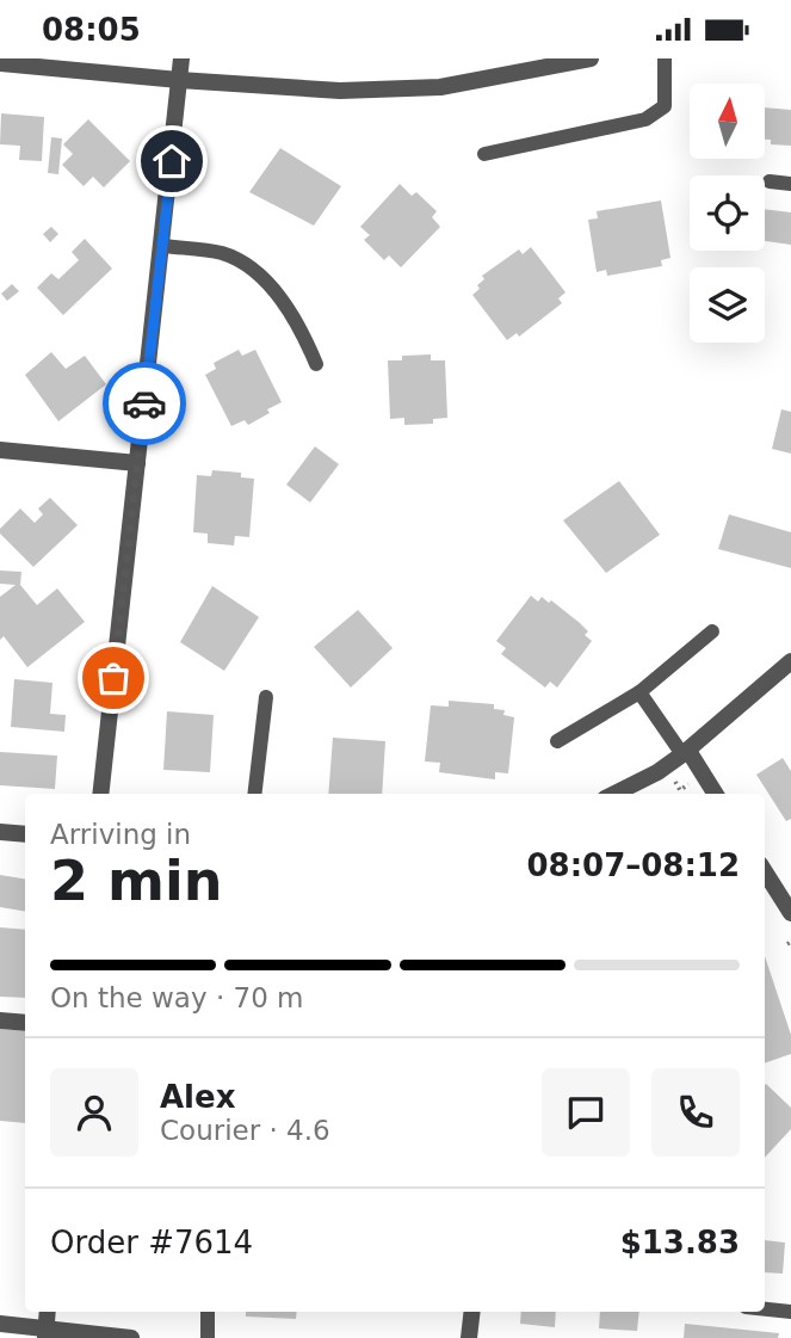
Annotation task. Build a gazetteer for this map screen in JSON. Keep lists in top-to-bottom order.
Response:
{
  "north": "top",
  "page": {
    "status": "08:05",
    "heading": ["2 min", "Arriving in", "08:07–08:12"],
    "panel": [
      "Alex",
      "Courier · 4.6",
      "Order #7614",
      "$13.83"
    ],
    "bar": "On the way · 70 m"
  }
}
